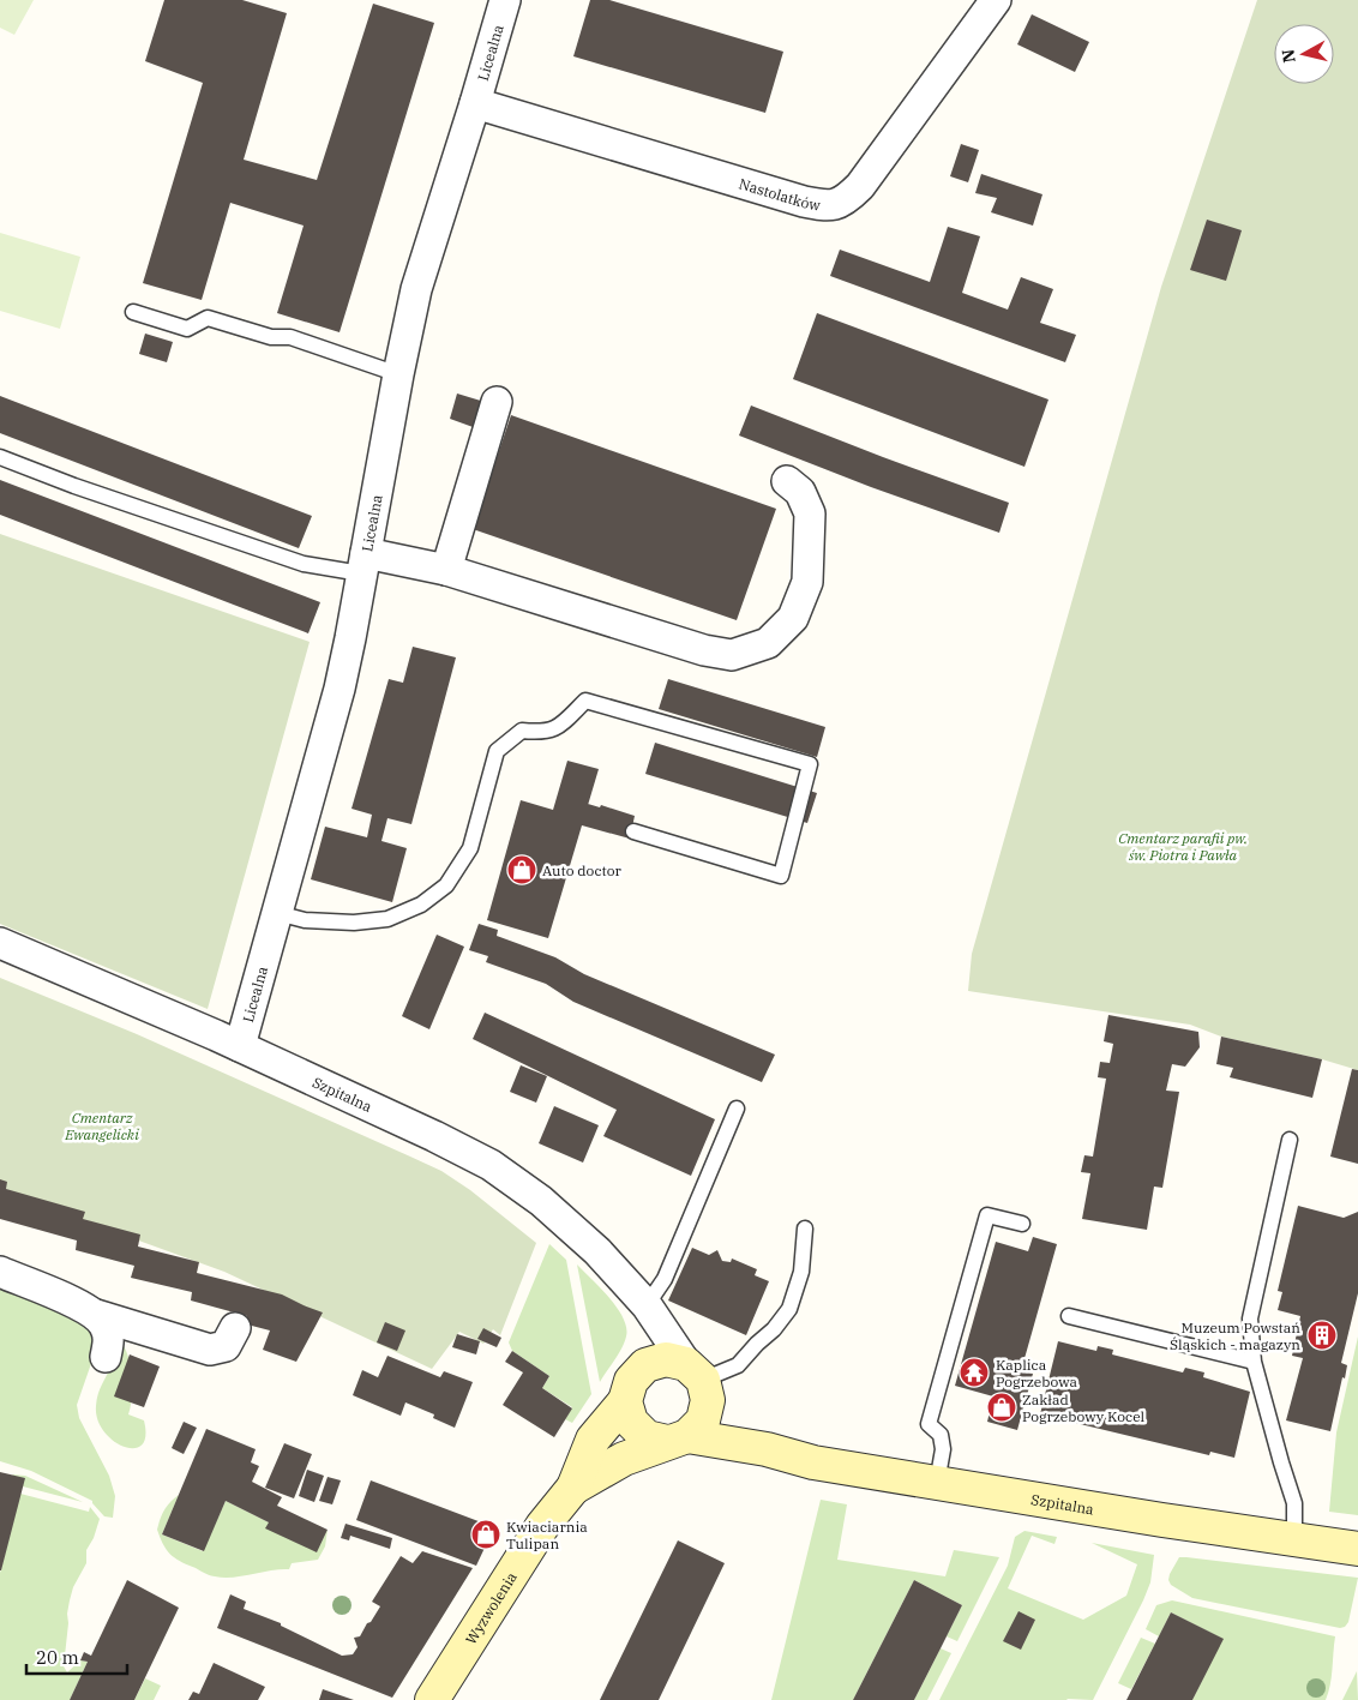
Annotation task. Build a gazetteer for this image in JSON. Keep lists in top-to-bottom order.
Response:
{
  "streets": {
    "street": [
      "Licealna",
      "Nastolatków",
      "Szpitalna",
      "Wyzwolenia"
    ]
  },
  "crossings": [
    ["Licealna", "Nastolatków"],
    ["Licealna", "Szpitalna"],
    ["Szpitalna", "Wyzwolenia"]
  ],
  "parks": ["Cmentarz parafii pw. św. Piotra i Pawła", "Cmentarz Ewangelicki"],
  "places": {
    "shop": ["Auto doctor", "Zakład Pogrzebowy Kocel", "Kwiaciarnia Tulipan"],
    "building": ["Muzeum Powstań Śląskich - magazyn"],
    "temple": ["Kaplica Pogrzebowa"]
  },
  "scale_bar": "20 m",
  "north": "left"
}
